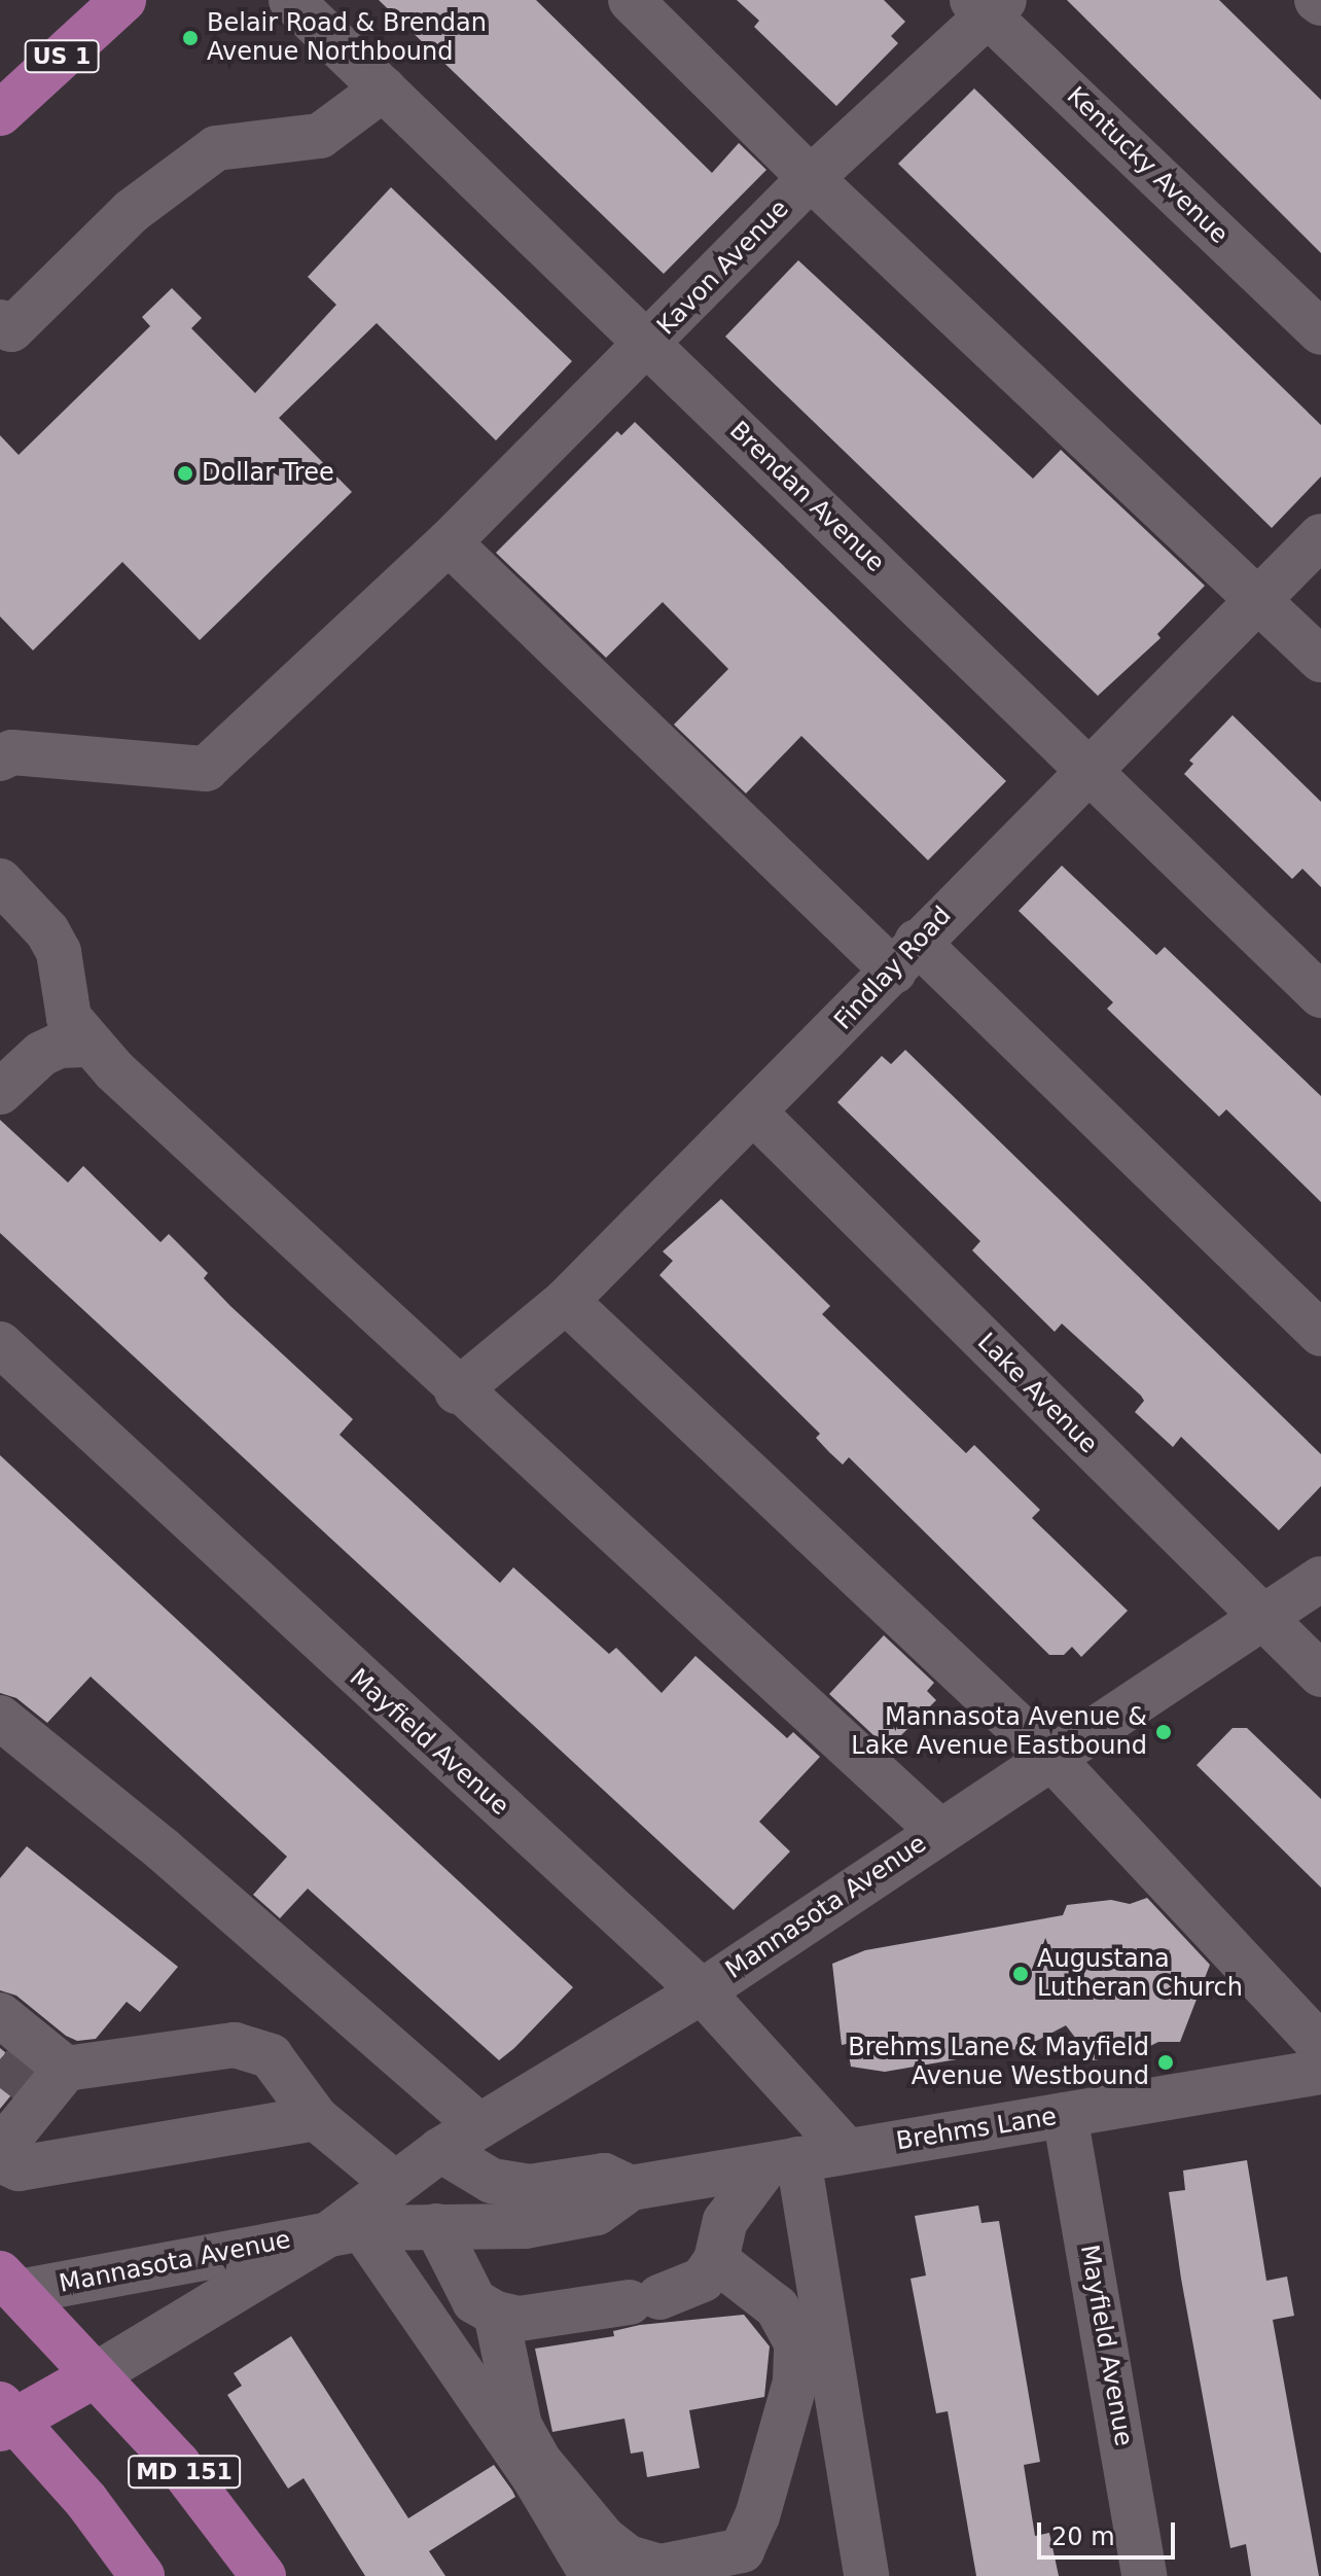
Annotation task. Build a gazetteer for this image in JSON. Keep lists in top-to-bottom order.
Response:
{
  "streets": {
    "main road": ["US 1", "MD 151"],
    "street": [
      "Kentucky Avenue",
      "Kavon Avenue",
      "Brendan Avenue",
      "Findlay Road",
      "Lake Avenue",
      "Mayfield Avenue",
      "Mannasota Avenue",
      "Brehms Lane"
    ]
  },
  "crossings": [
    ["Kentucky Avenue", "Kavon Avenue"],
    ["Kavon Avenue", "Brendan Avenue"],
    ["Brendan Avenue", "Findlay Road"],
    ["Findlay Road", "Lake Avenue"],
    ["Lake Avenue", "Mannasota Avenue"],
    ["Mayfield Avenue", "Mannasota Avenue"],
    ["Mayfield Avenue", "Brehms Lane"],
    ["Mannasota Avenue", "Brehms Lane"],
    ["Mannasota Avenue", "MD 151"]
  ],
  "places": [
    "Belair Road & Brendan Avenue Northbound",
    "Dollar Tree",
    "Mannasota Avenue & Lake Avenue Eastbound",
    "Augustana Lutheran Church",
    "Brehms Lane & Mayfield Avenue Westbound"
  ],
  "scale_bar": "20 m"
}
